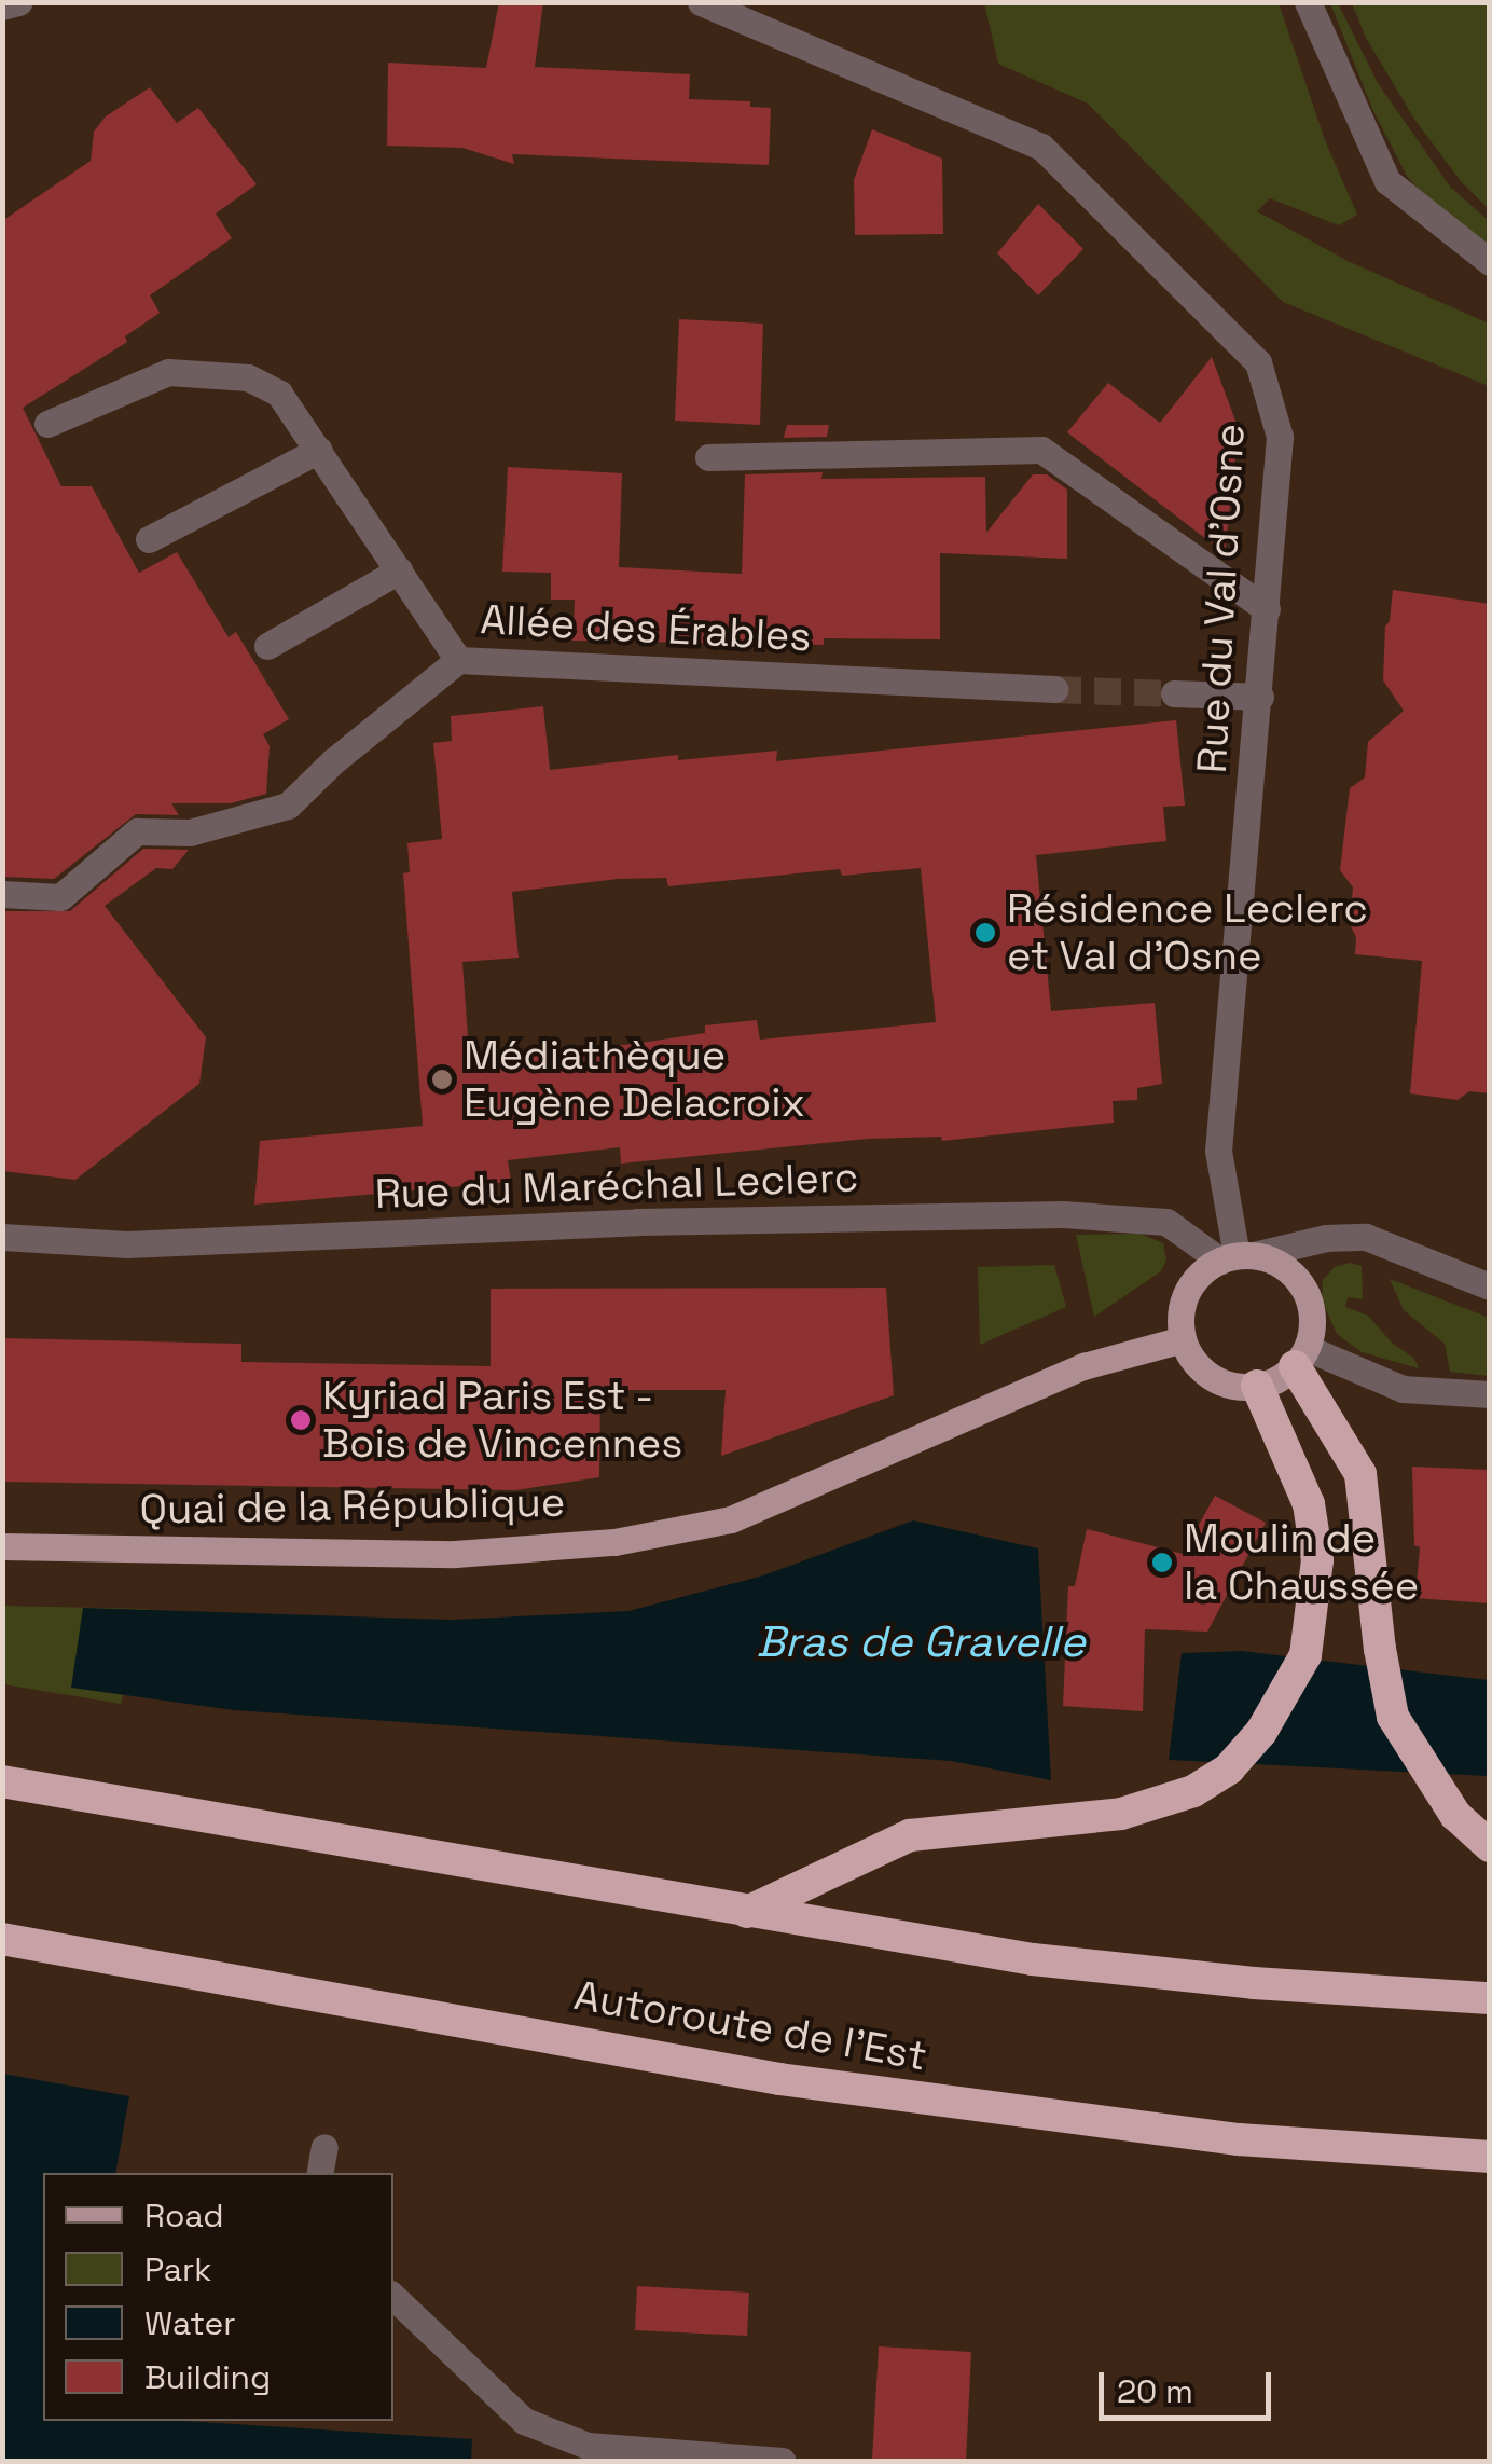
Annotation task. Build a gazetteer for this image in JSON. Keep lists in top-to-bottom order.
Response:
{
  "streets": {
    "highway": ["Autoroute de l’Est"],
    "main road": ["Quai de la République"],
    "street": ["Rue du Val d'Osne", "Allée des Érables", "Rue du Maréchal Leclerc"]
  },
  "crossings": [
    ["Rue du Val d'Osne", "Rue du Maréchal Leclerc"],
    ["Rue du Val d'Osne", "Quai de la République"],
    ["Rue du Maréchal Leclerc", "Quai de la République"]
  ],
  "water": ["Bras de Gravelle"],
  "places": [
    "Résidence Leclerc et Val d'Osne",
    "Médiathèque Eugène Delacroix",
    "Kyriad Paris Est - Bois de Vincennes",
    "Moulin de la Chaussée"
  ],
  "legend": [
    "Road",
    "Park",
    "Water",
    "Building"
  ],
  "scale_bar": "20 m"
}
